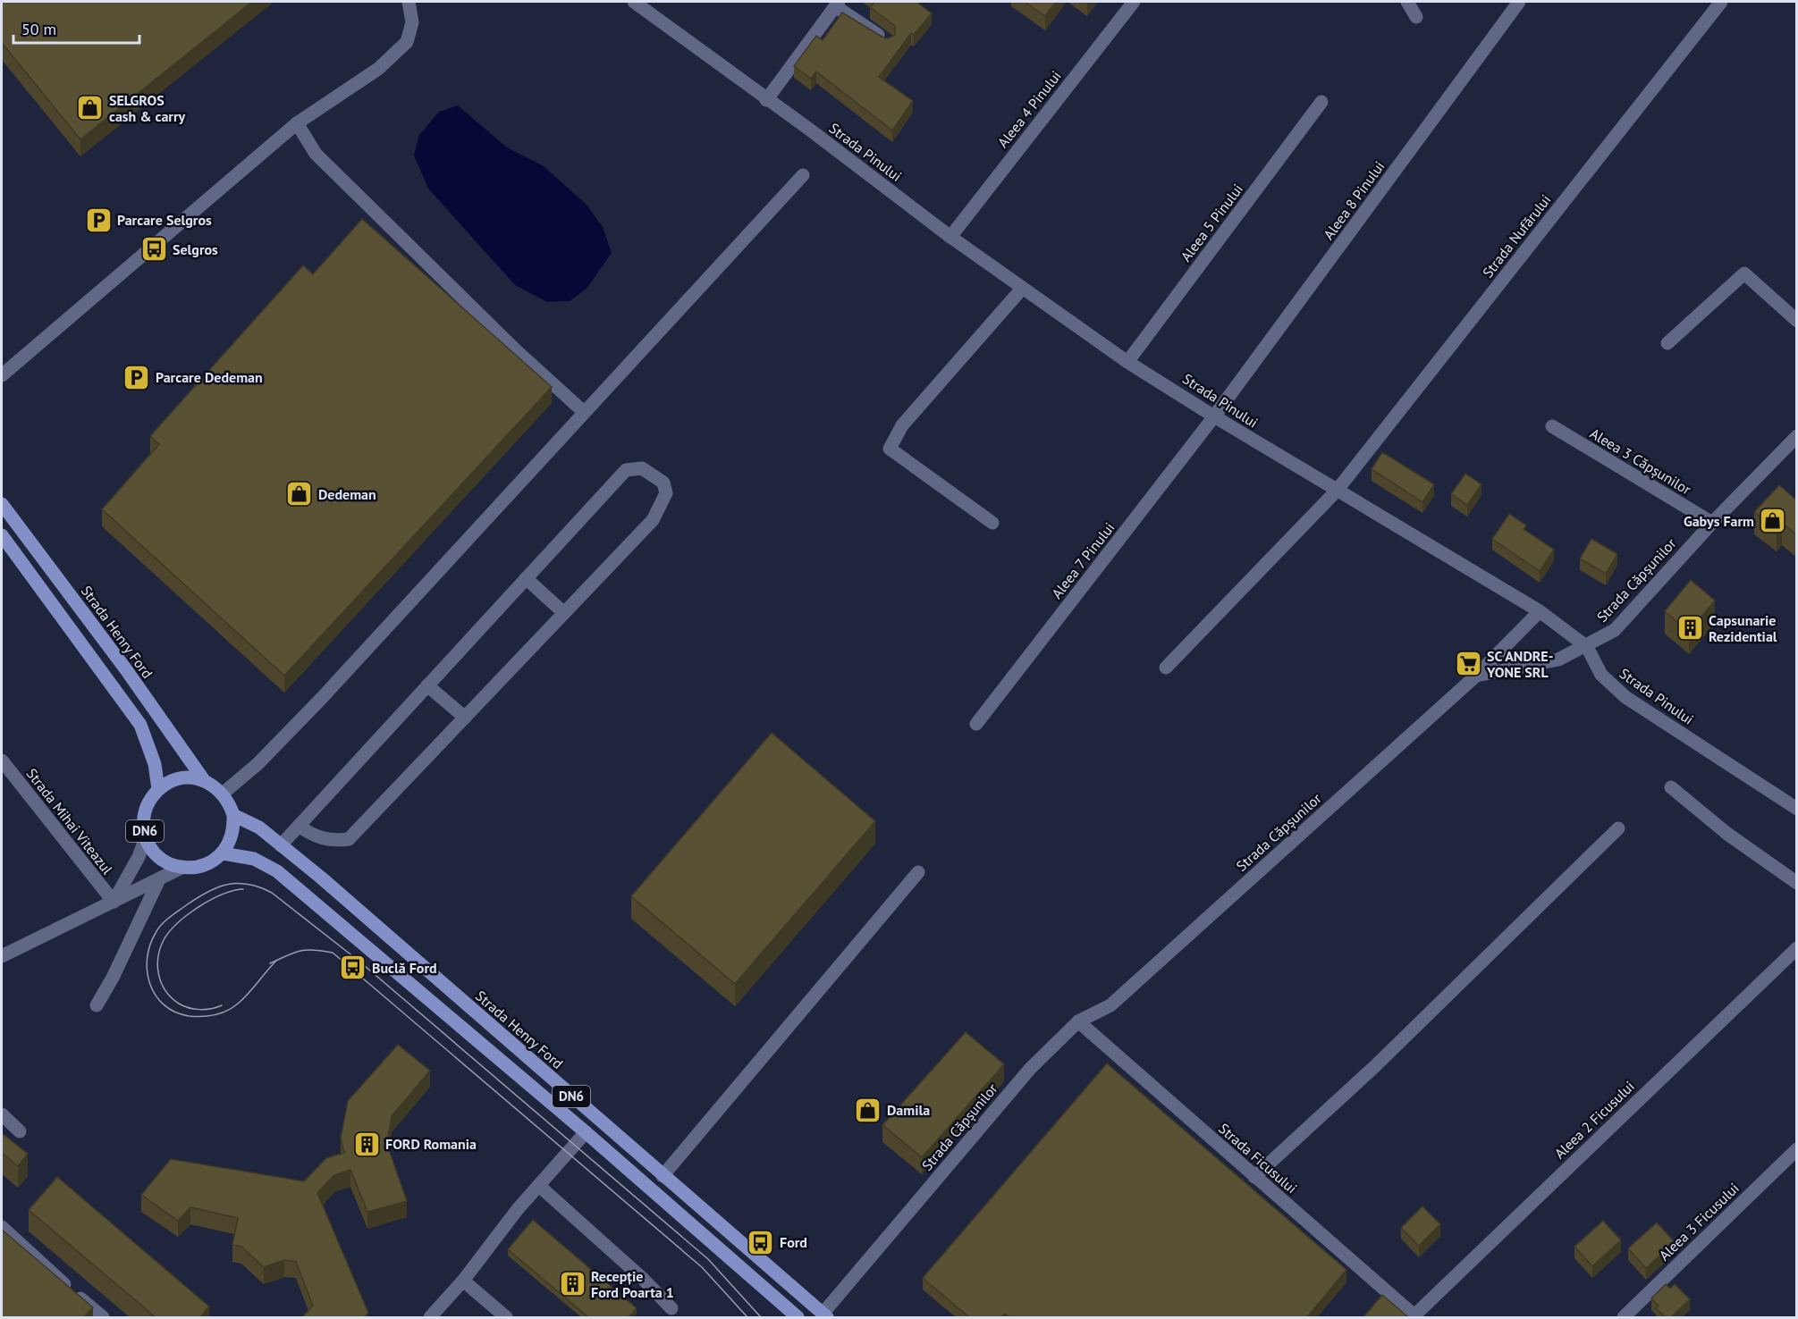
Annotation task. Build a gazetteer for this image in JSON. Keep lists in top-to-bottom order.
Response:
{
  "streets": {
    "main road": ["Strada Henry Ford", "DN6"],
    "street": [
      "Aleea 4 Pinului",
      "Strada Pinului",
      "Aleea 8 Pinului",
      "Aleea 5 Pinului",
      "Strada Nufărului",
      "Aleea 3 Căpșunilor",
      "Aleea 7 Pinului",
      "Strada Căpșunilor",
      "Strada Mihai Viteazul",
      "Aleea 2 Ficusului",
      "Strada Ficusului",
      "Aleea 3 Ficusului"
    ]
  },
  "crossings": [
    ["Aleea 4 Pinului", "Strada Pinului"],
    ["Strada Pinului", "Aleea 8 Pinului"],
    ["Strada Pinului", "Aleea 5 Pinului"],
    ["Strada Pinului", "Strada Nufărului"],
    ["Strada Pinului", "Aleea 7 Pinului"],
    ["Strada Pinului", "Strada Căpșunilor"],
    ["Aleea 8 Pinului", "Aleea 7 Pinului"],
    ["Aleea 3 Căpșunilor", "Strada Căpșunilor"],
    ["Strada Căpșunilor", "Strada Henry Ford"],
    ["Strada Căpșunilor", "Strada Ficusului"],
    ["Strada Henry Ford", "DN6"],
    ["Aleea 2 Ficusului", "Strada Ficusului"]
  ],
  "places": {
    "shop": [
      "SELGROS cash & carry",
      "Dedeman",
      "Gabys Farm",
      "Damila"
    ],
    "parking": ["Parcare Selgros", "Parcare Dedeman"],
    "bus stop": ["Selgros", "Buclă Ford", "Ford"],
    "building": ["Capsunarie Rezidential", "FORD Romania", "Recepție Ford Poarta 1"],
    "supermarket": ["SC ANDRE- YONE SRL"]
  },
  "scale_bar": "50 m"
}
